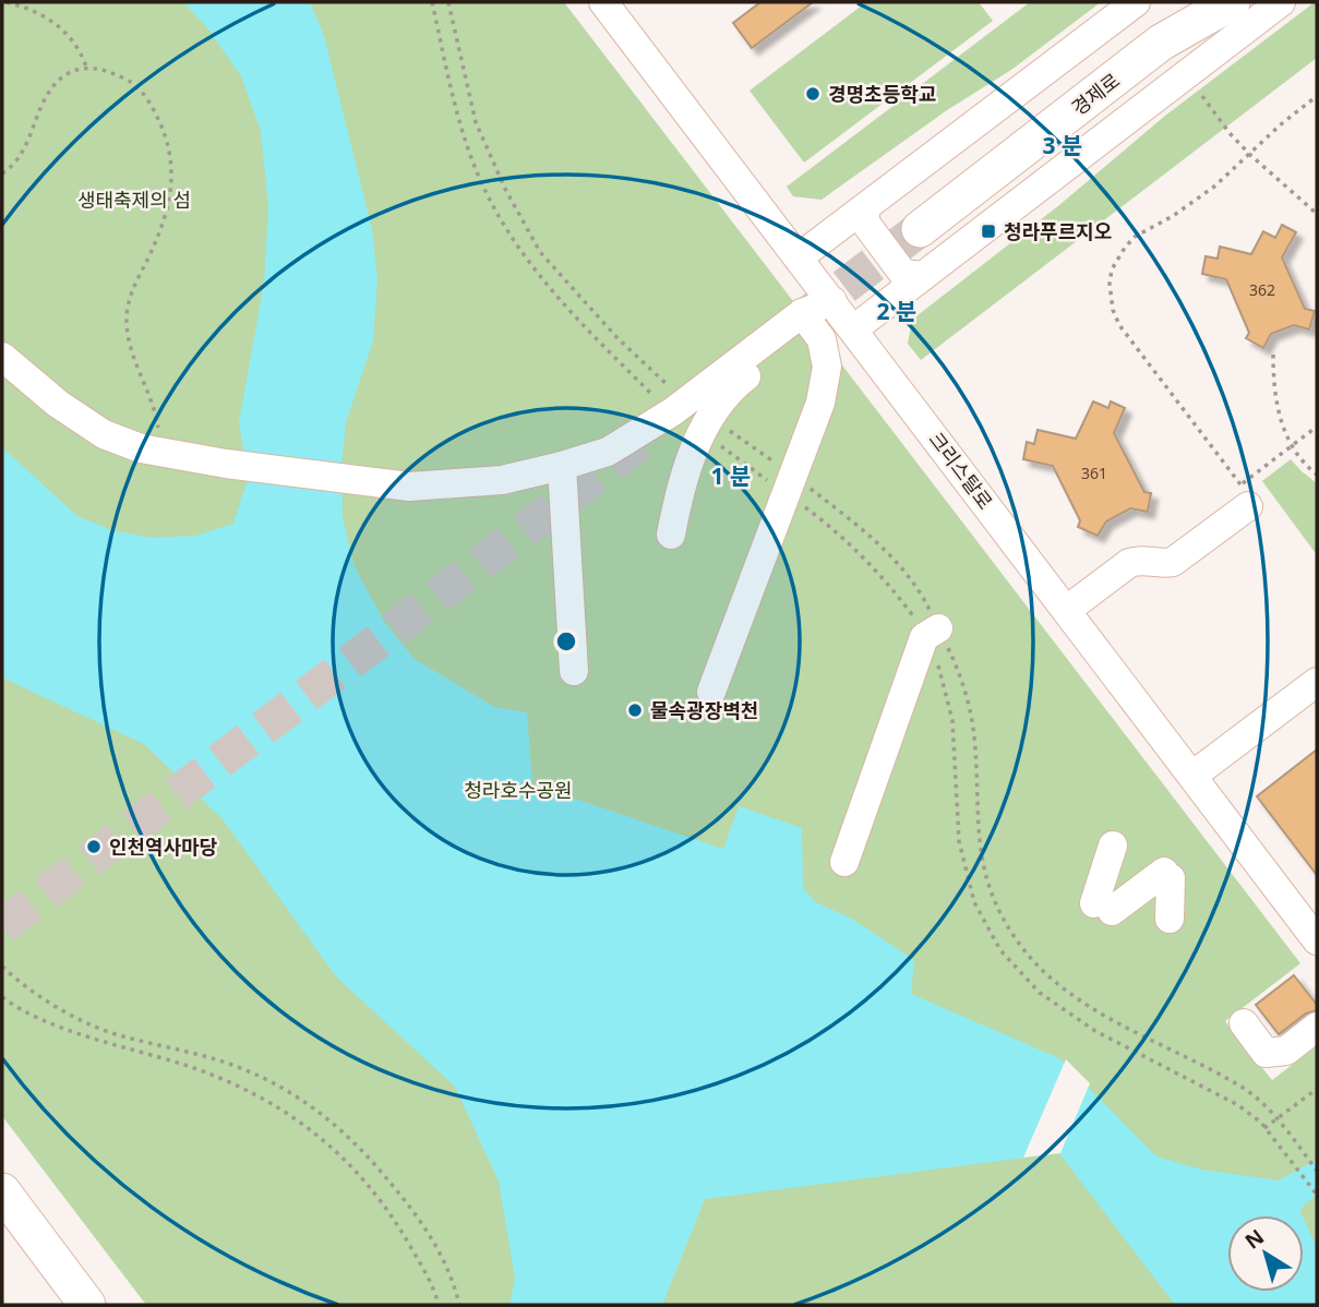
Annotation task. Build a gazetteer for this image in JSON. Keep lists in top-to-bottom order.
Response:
{
  "streets": {
    "main road": ["경제로"],
    "street": ["크리스탈로"]
  },
  "parks": ["생태축제의 섬", "청라호수공원"],
  "places": {
    "other": ["경명초등학교", "물속광장벽천", "인천역사마당"],
    "transit": ["청라푸르지오"]
  },
  "house_numbers": ["362", "361"],
  "north": "top left",
  "rings": ["3 분", "2 분", "1 분"]
}
